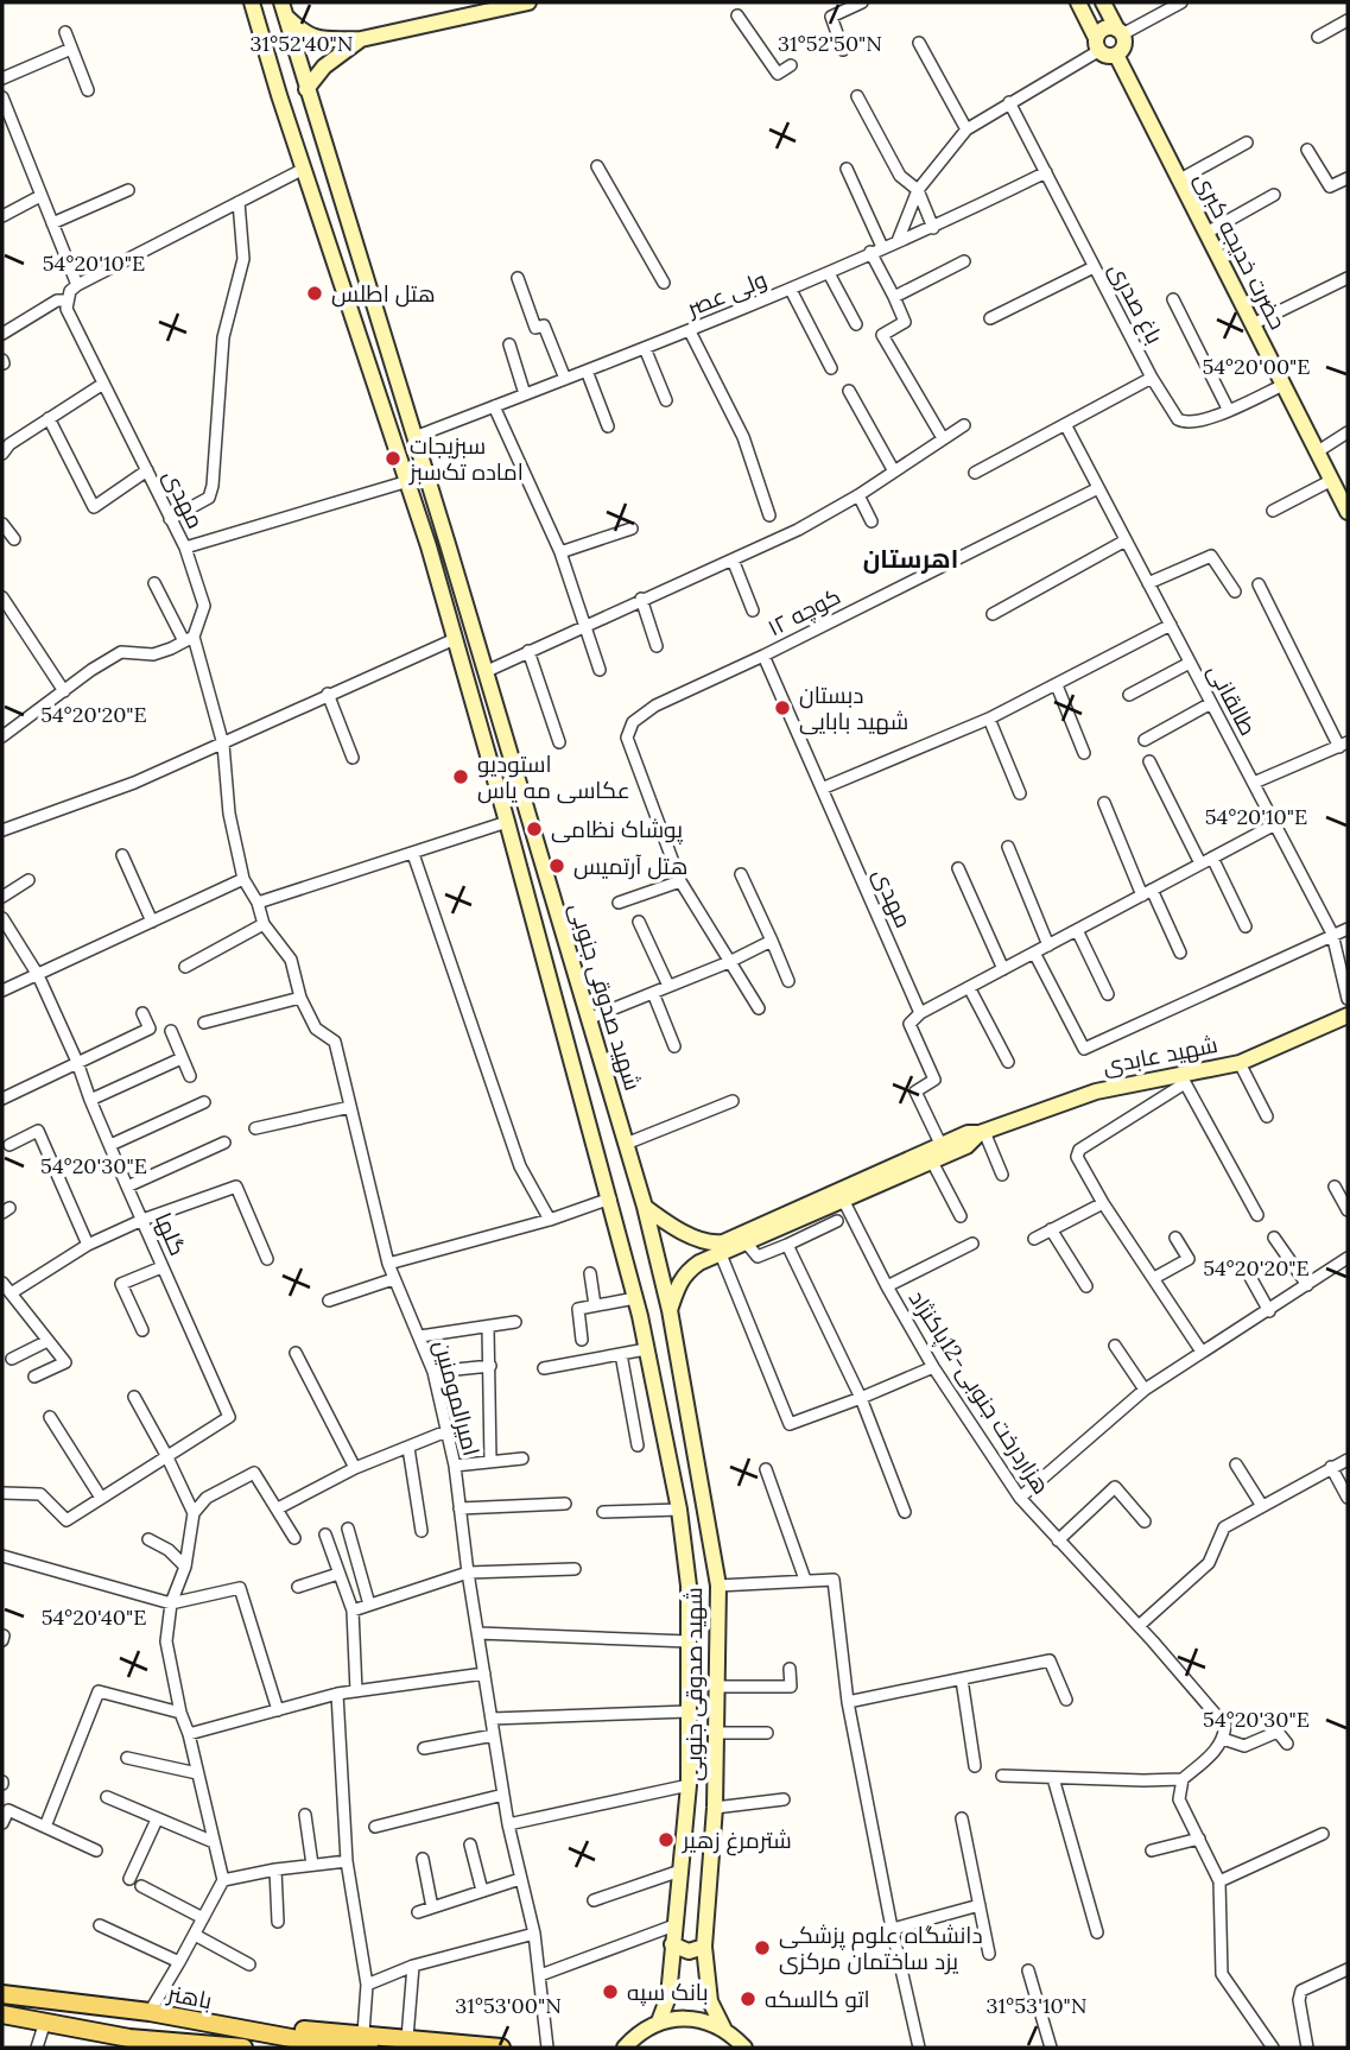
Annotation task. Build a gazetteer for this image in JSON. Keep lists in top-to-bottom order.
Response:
{
  "streets": {
    "main road": [
      "حضرت خدیجه کبری",
      "شهید صدوقی جنوبی",
      "شهید عابدی",
      "باهنر"
    ],
    "street": [
      "ولی عصر",
      "باغ صدری",
      "مهدی",
      "کوچه ۱۲",
      "طالقانی",
      "گلها",
      "هزاردرخت جنوبی-12پاکنژاد",
      "امیرالمومنین"
    ]
  },
  "crossings": [
    ["حضرت خدیجه کبری", "باغ صدری"],
    ["ولی عصر", "باغ صدری"],
    ["ولی عصر", "شهید صدوقی جنوبی"],
    ["مهدی", "کوچه ۱۲"],
    ["مهدی", "شهید عابدی"],
    ["مهدی", "امیرالمومنین"],
    ["کوچه ۱۲", "طالقانی"],
    ["شهید صدوقی جنوبی", "شهید عابدی"],
    ["شهید عابدی", "هزاردرخت جنوبی-12پاکنژاد"]
  ],
  "districts": ["اهرستان"],
  "places": [
    "هتل اطلس",
    "سبزیجات اماده تک‌سبز",
    "دبستان شهید بابایی",
    "استودیو عکاسی مه یاس",
    "پوشاک نظامی",
    "هتل آرتمیس",
    "شترمرغ زهیر",
    "دانشگاه علوم پزشکی یزد ساختمان مرکزی",
    "بانک سپه",
    "اتو کالسکه"
  ],
  "coordinates": [
    "31°52'40\"N",
    "31°52'50\"N",
    "54°20'10\"E",
    "54°20'00\"E",
    "54°20'20\"E",
    "54°20'30\"E",
    "54°20'40\"E",
    "31°53'00\"N",
    "31°53'10\"N"
  ]
}
